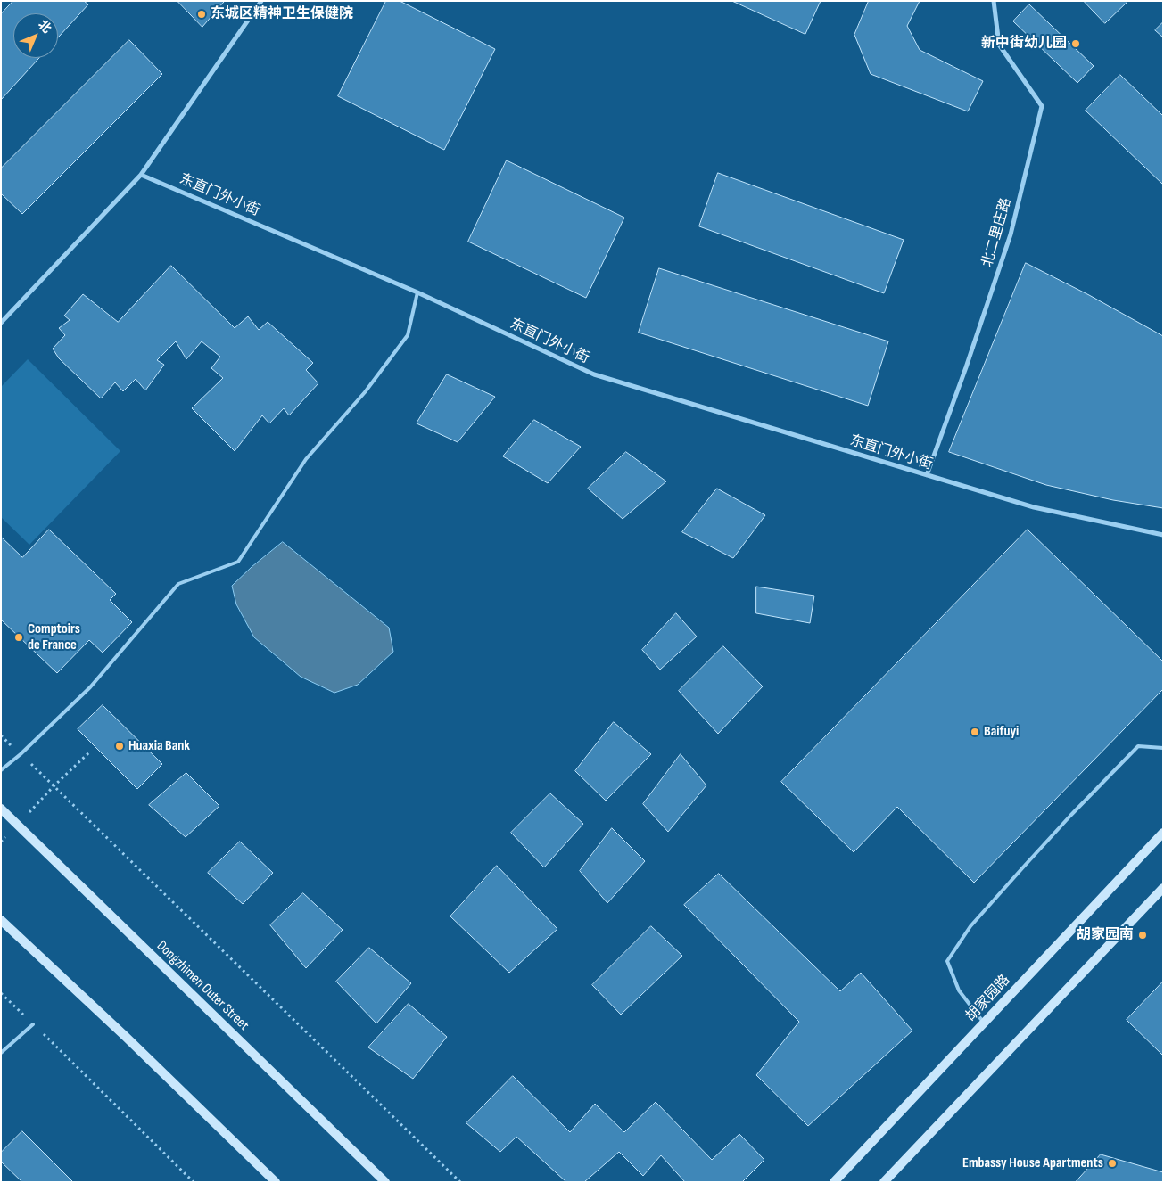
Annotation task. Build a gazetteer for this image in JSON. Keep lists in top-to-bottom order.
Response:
{
  "streets": {
    "main road": ["Dongzhimen Outer Street", "胡家园路"],
    "street": ["东直门外小街", "北二里庄路"]
  },
  "crossings": [
    ["东直门外小街", "北二里庄路"]
  ],
  "places": [
    "东城区精神卫生保健院",
    "新中街幼儿园",
    "Comptoirs de France",
    "Baifuyi",
    "Huaxia Bank",
    "胡家园南",
    "Embassy House Apartments"
  ],
  "north": "top right"
}
